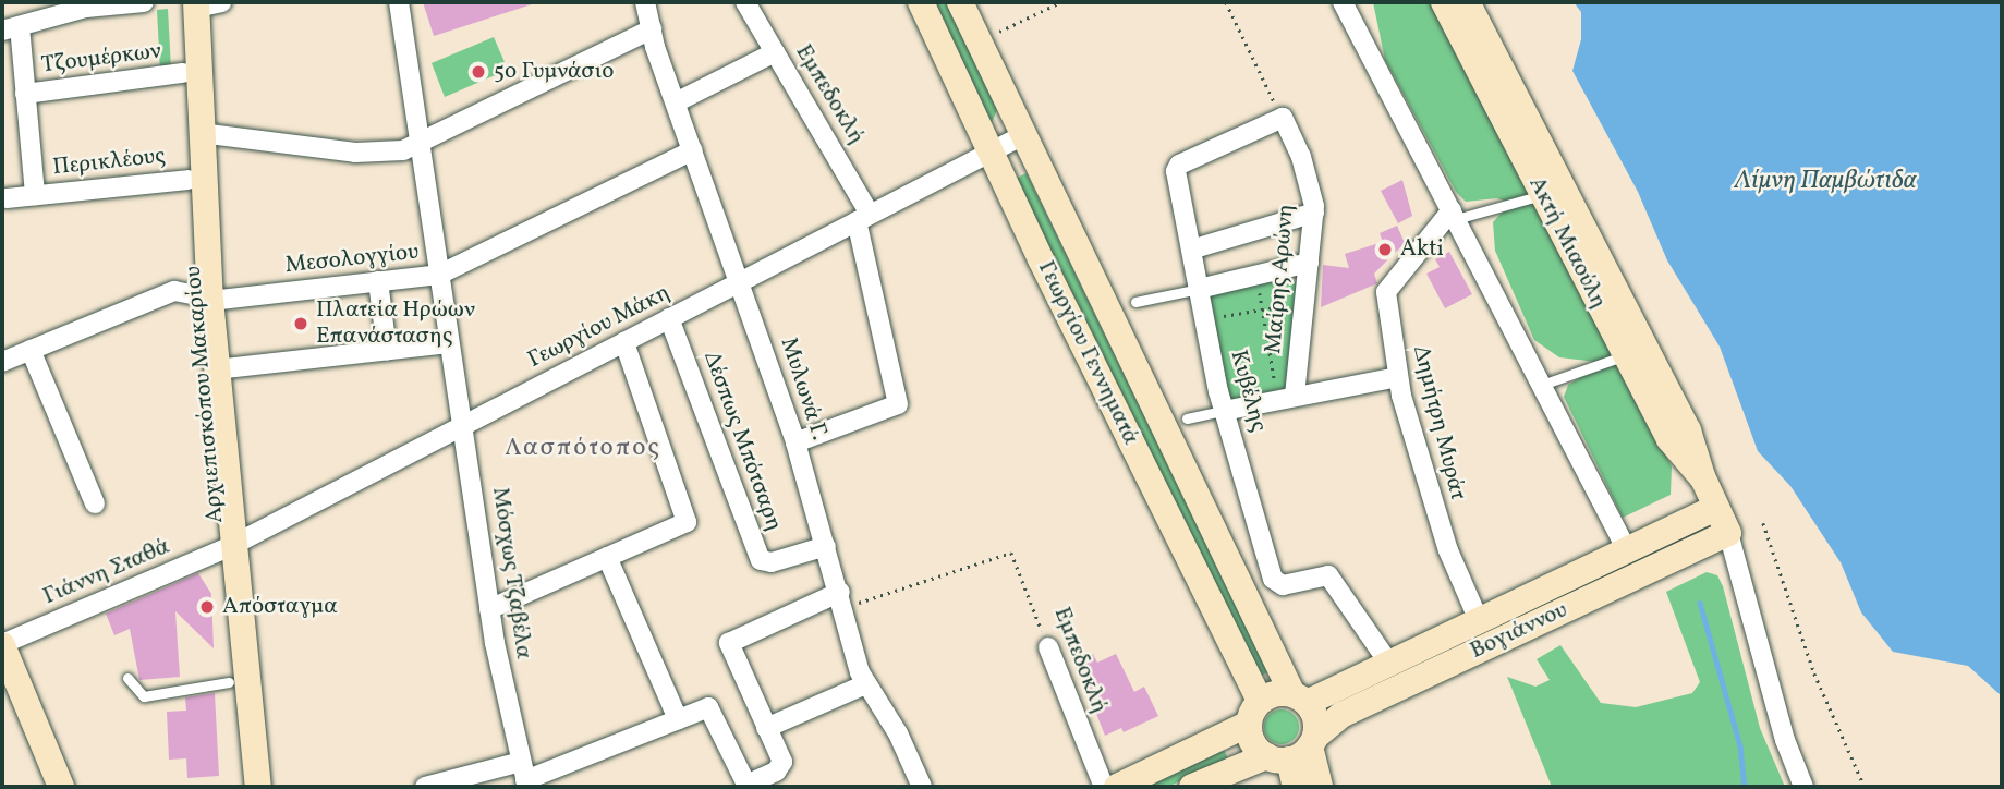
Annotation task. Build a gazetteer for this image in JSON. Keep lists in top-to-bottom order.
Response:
{
  "streets": {
    "street": [
      "Τζουμέρκων",
      "Εμπεδοκλή",
      "Περικλέους",
      "Ακτή Μιαούλη",
      "Μεσολογγίου",
      "Μαίρης Αρώνη",
      "Γεωργίου Μάκη",
      "Γεωργίου Γεννηματά",
      "Μυλωνά Γ.",
      "Κυβέλης",
      "Αρχιεπισκόπου Μακαρίου",
      "Δημήτρη Μυράτ",
      "Δέσπως Μπότσαρη",
      "Γιάννη Σταθά",
      "Μόσχως Τζαβέλα",
      "Βογιάννου"
    ]
  },
  "crossings": [
    ["Τζουμέρκων", "Περικλέους"],
    ["Τζουμέρκων", "Αρχιεπισκόπου Μακαρίου"],
    ["Εμπεδοκλή", "Γεωργίου Μάκη"],
    ["Εμπεδοκλή", "Μυλωνά Γ."],
    ["Περικλέους", "Αρχιεπισκόπου Μακαρίου"],
    ["Ακτή Μιαούλη", "Βογιάννου"],
    ["Μεσολογγίου", "Μυλωνά Γ."],
    ["Μεσολογγίου", "Αρχιεπισκόπου Μακαρίου"],
    ["Μεσολογγίου", "Μόσχως Τζαβέλα"],
    ["Μαίρης Αρώνη", "Κυβέλης"],
    ["Γεωργίου Μάκη", "Γεωργίου Γεννηματά"],
    ["Γεωργίου Μάκη", "Μυλωνά Γ."],
    ["Γεωργίου Μάκη", "Αρχιεπισκόπου Μακαρίου"],
    ["Γεωργίου Μάκη", "Δέσπως Μπότσαρη"],
    ["Γεωργίου Μάκη", "Γιάννη Σταθά"],
    ["Γεωργίου Μάκη", "Μόσχως Τζαβέλα"],
    ["Γεωργίου Γεννηματά", "Βογιάννου"],
    ["Μυλωνά Γ.", "Δέσπως Μπότσαρη"],
    ["Κυβέλης", "Βογιάννου"],
    ["Αρχιεπισκόπου Μακαρίου", "Γιάννη Σταθά"],
    ["Δημήτρη Μυράτ", "Βογιάννου"]
  ],
  "districts": ["Λασπότοπος"],
  "water": ["Λίμνη Παμβώτιδα"],
  "places": [
    "5ο Γυμνάσιο",
    "Akti",
    "Πλατεία Ηρώων Επανάστασης",
    "Απόσταγμα"
  ]
}
